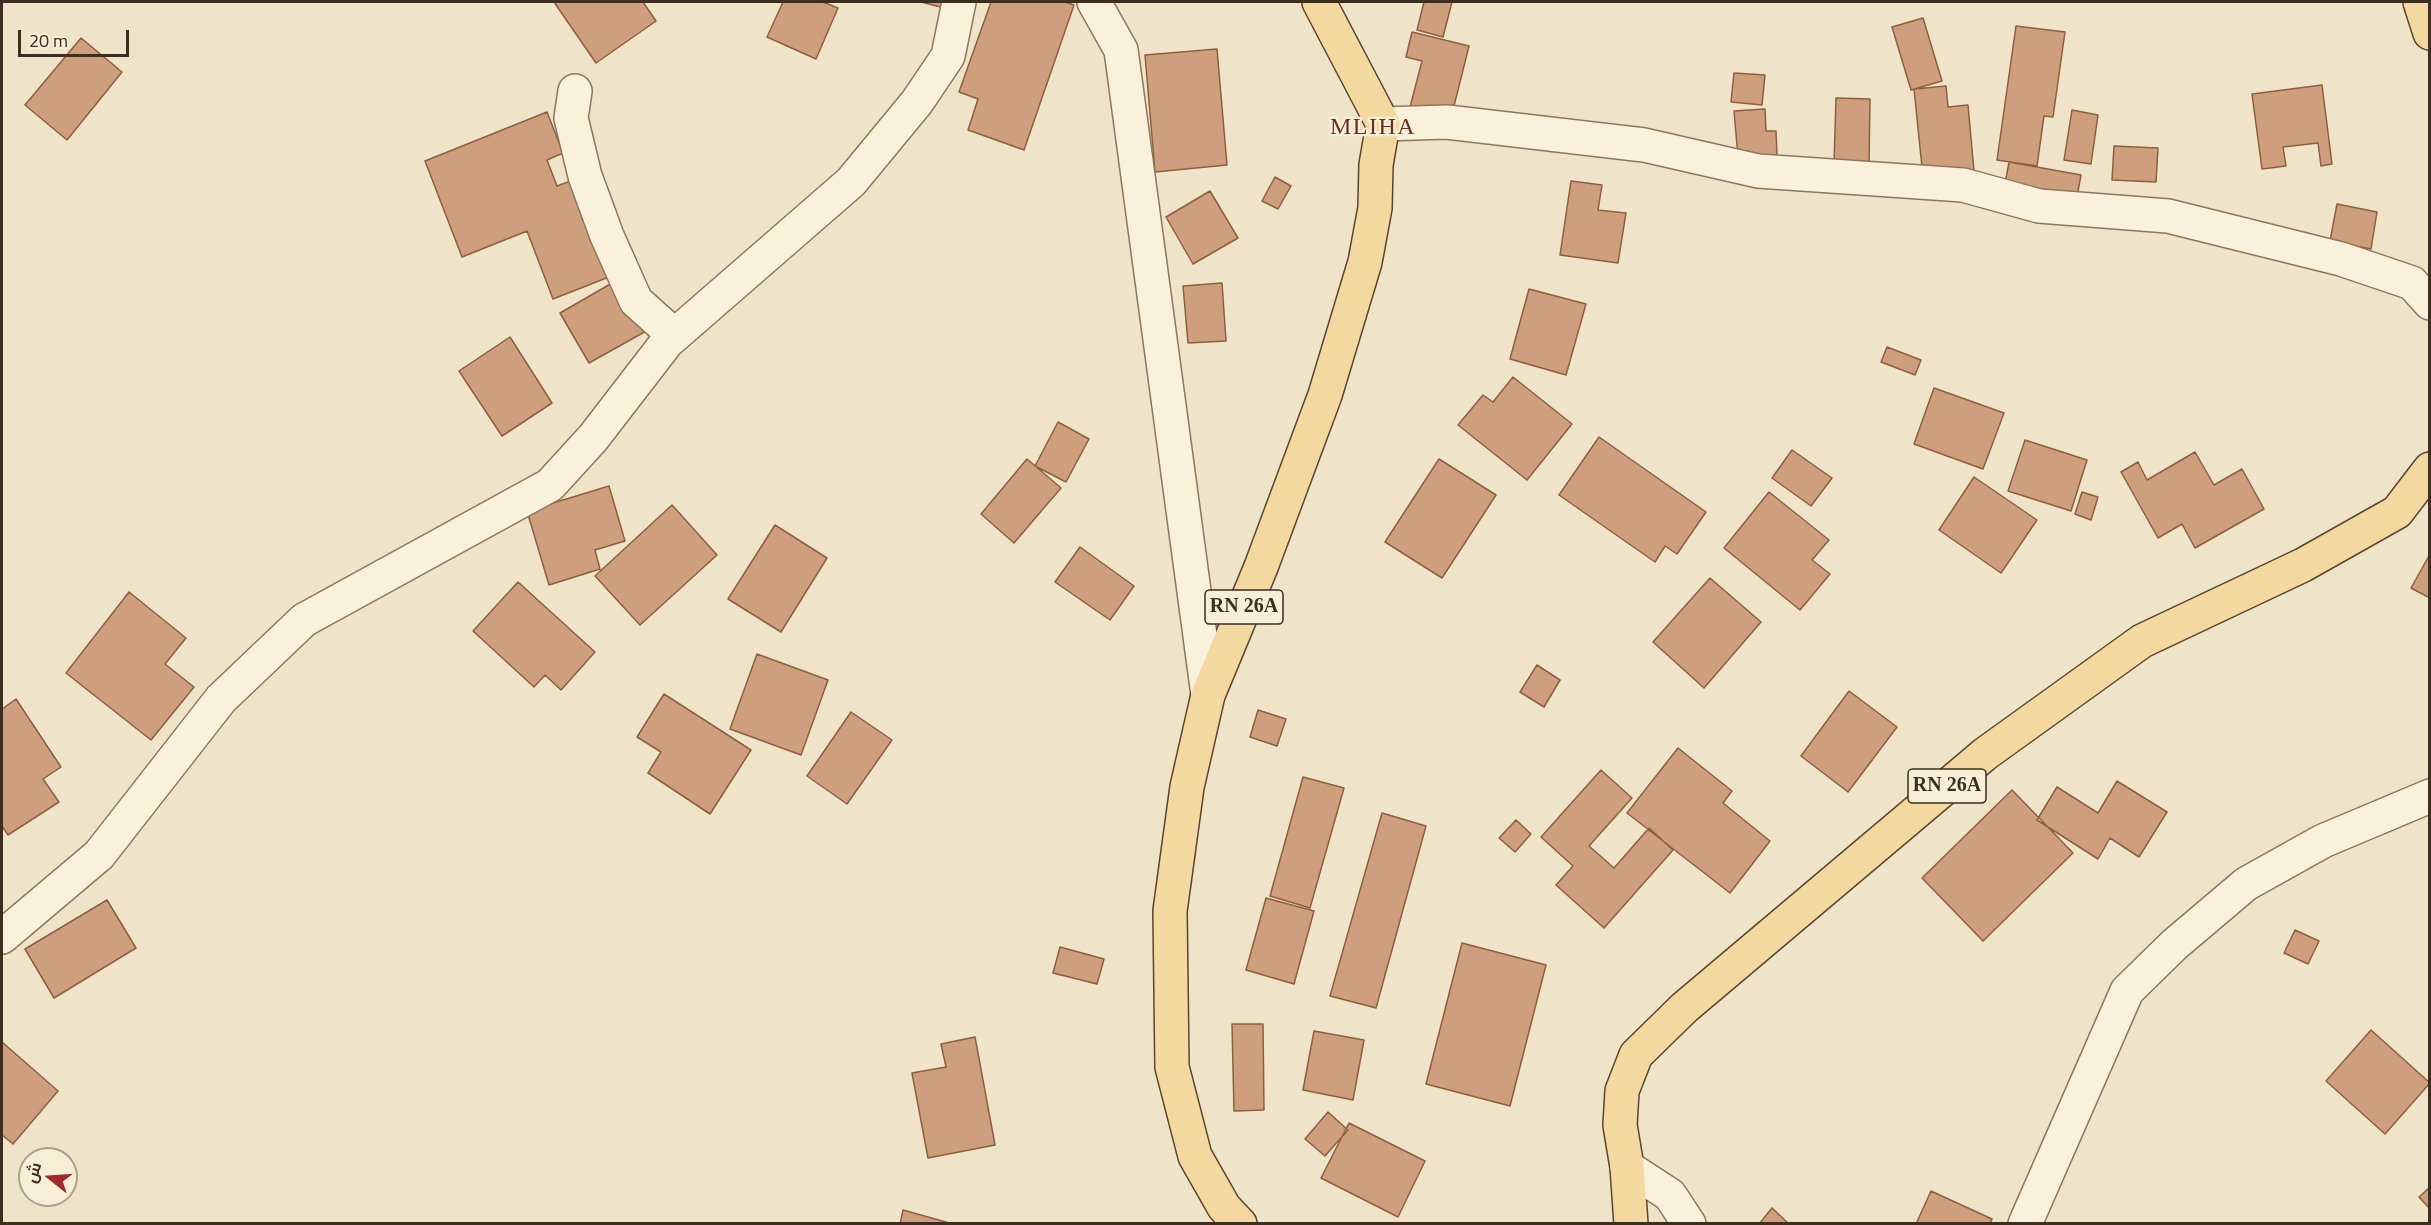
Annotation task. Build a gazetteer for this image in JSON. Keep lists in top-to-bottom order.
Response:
{
  "streets": {
    "main road": ["RN 26A"]
  },
  "districts": ["MLIHA"],
  "scale_bar": "20 m",
  "north": "left"
}
